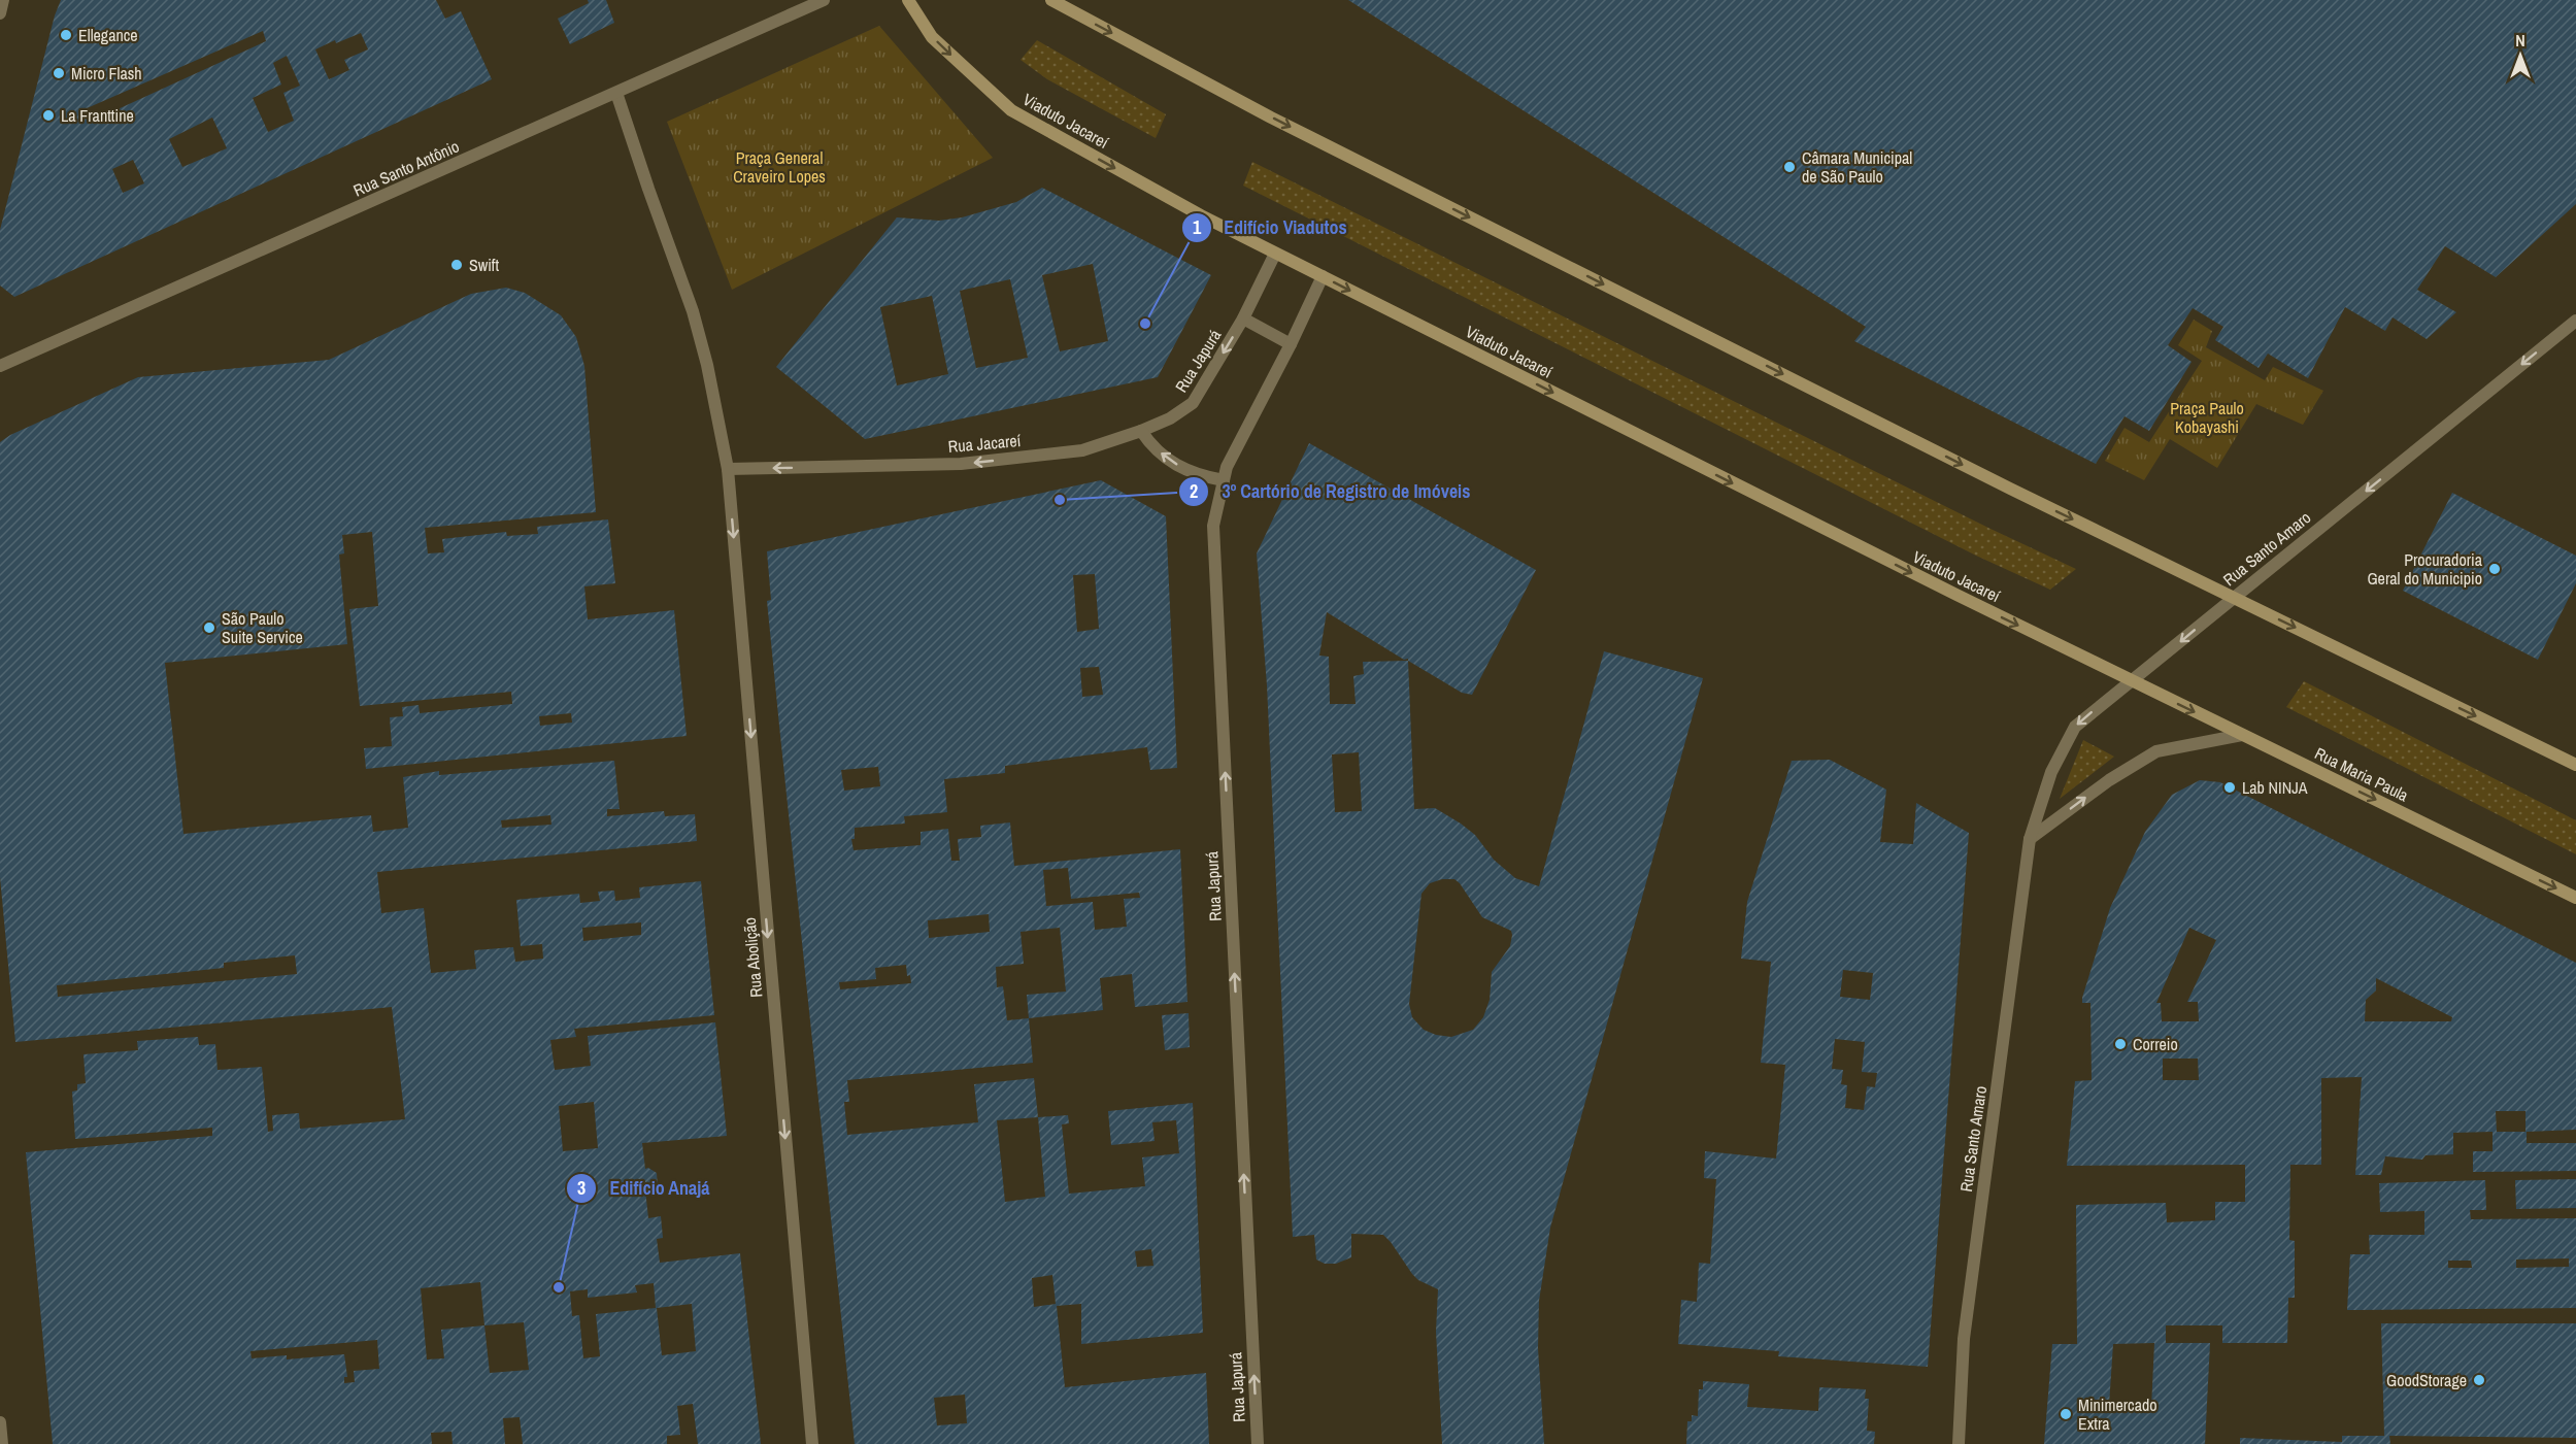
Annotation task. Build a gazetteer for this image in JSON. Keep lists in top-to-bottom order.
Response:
{
  "streets": {
    "main road": ["Viaduto Jacareí", "Rua Maria Paula"],
    "street": [
      "Rua Santo Antônio",
      "Rua Japurá",
      "Rua Jacareí",
      "Rua Santo Amaro",
      "Rua Abolição"
    ]
  },
  "crossings": [
    ["Viaduto Jacareí", "Rua Japurá"],
    ["Viaduto Jacareí", "Rua Santo Amaro"],
    ["Viaduto Jacareí", "Rua Maria Paula"],
    ["Rua Japurá", "Rua Jacareí"],
    ["Rua Jacareí", "Rua Abolição"],
    ["Rua Santo Amaro", "Rua Maria Paula"]
  ],
  "one_way": [
    "Viaduto Jacareí",
    "Rua Jacareí",
    "Rua Maria Paula",
    "Rua Abolição"
  ],
  "parks": ["Praça General Craveiro Lopes", "Praça Paulo Kobayashi"],
  "places": [
    "Ellegance",
    "Micro Flash",
    "La Franttine",
    "Câmara Municipal de São Paulo",
    "Swift",
    "Edifício Viadutos",
    "3º Cartório de Registro de Imóveis",
    "Procuradoria Geral do Municipio",
    "São Paulo Suite Service",
    "Lab NINJA",
    "Correio",
    "Edifício Anajá",
    "GoodStorage",
    "Minimercado Extra"
  ],
  "north": "top"
}
